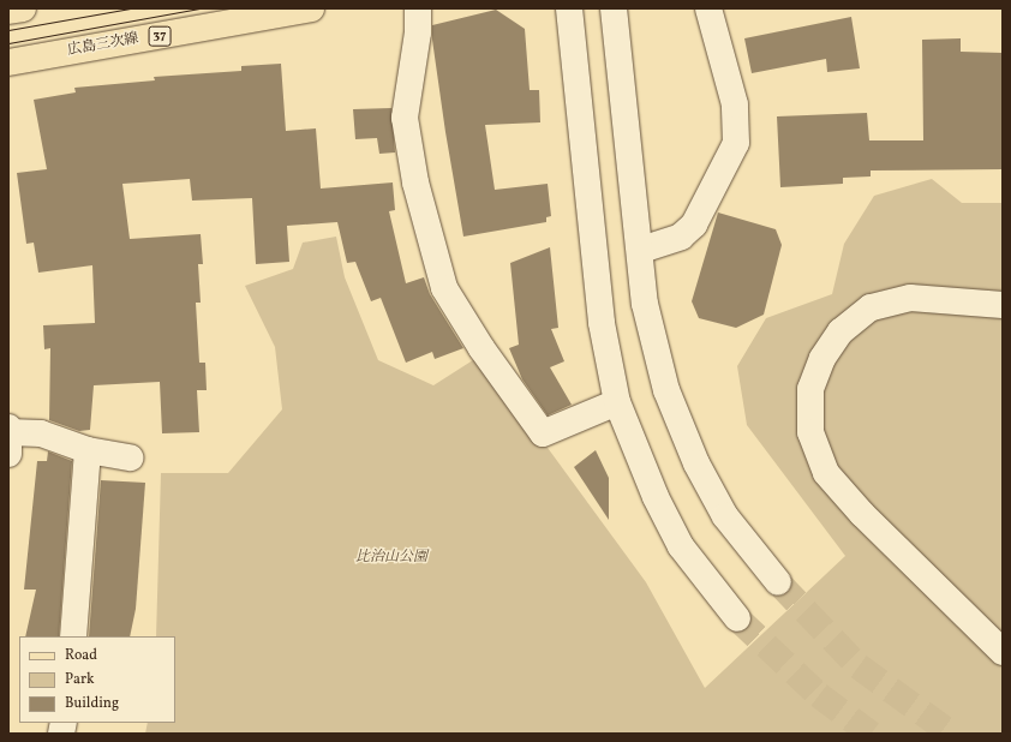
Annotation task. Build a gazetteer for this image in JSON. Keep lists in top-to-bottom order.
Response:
{
  "streets": {
    "main road": ["37", "広島三次線"]
  },
  "parks": ["比治山公園"],
  "legend": ["Road", "Park", "Building"]
}
